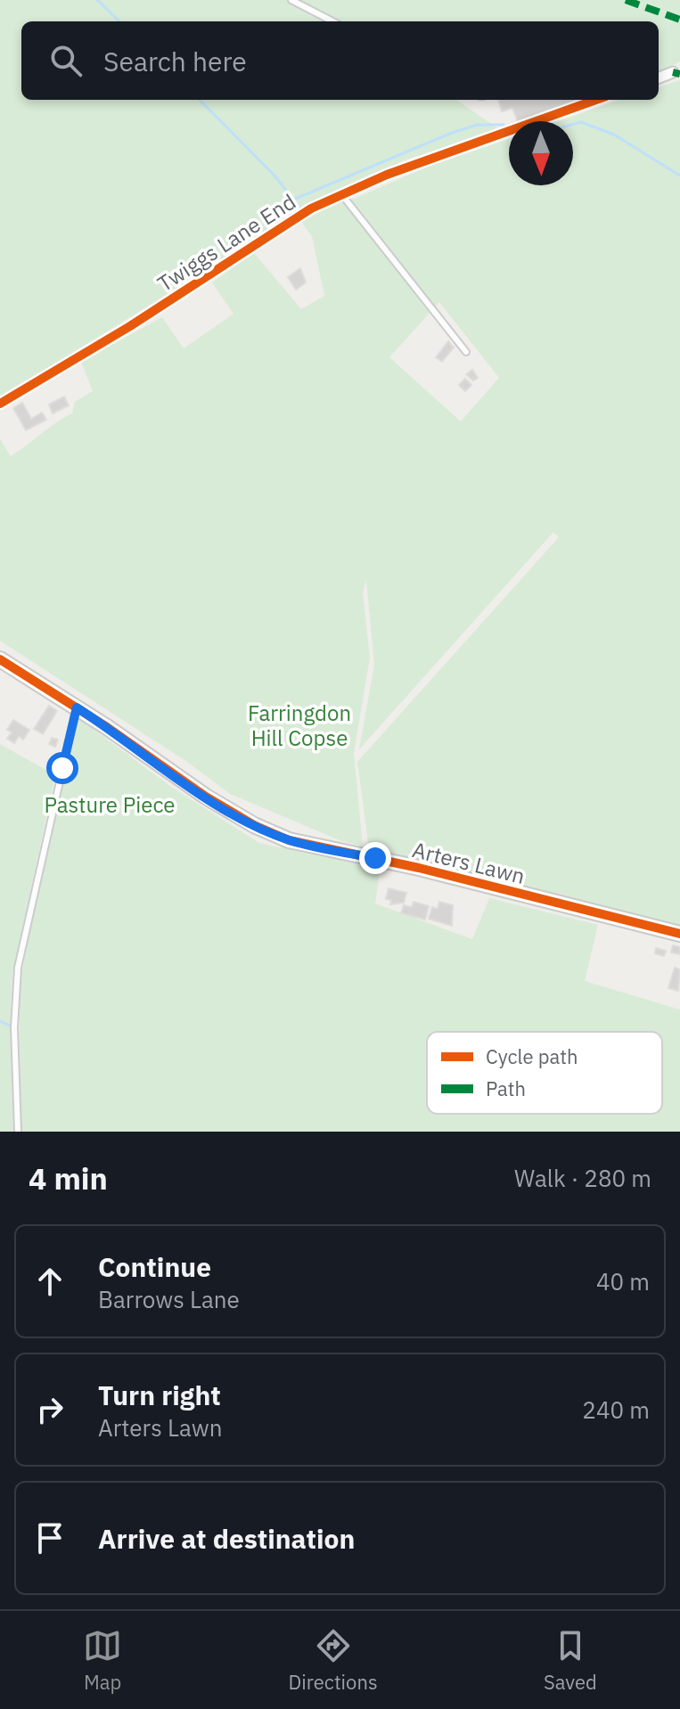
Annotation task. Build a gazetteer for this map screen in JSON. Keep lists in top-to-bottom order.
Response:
{
  "streets": {
    "street": ["Twiggs Lane End", "Arters Lawn"]
  },
  "parks": ["Farringdon Hill Copse", "Pasture Piece"],
  "legend": ["Cycle path", "Path"],
  "north": "bottom",
  "page": {
    "search": "Search here",
    "heading": ["4 min", "Walk · 280 m"],
    "list": [
      ["Continue", "Barrows Lane", "40 m"],
      ["Turn right", "Arters Lawn", "240 m"],
      "Arrive at destination"
    ],
    "nav": ["Map", "Directions", "Saved"]
  }
}
